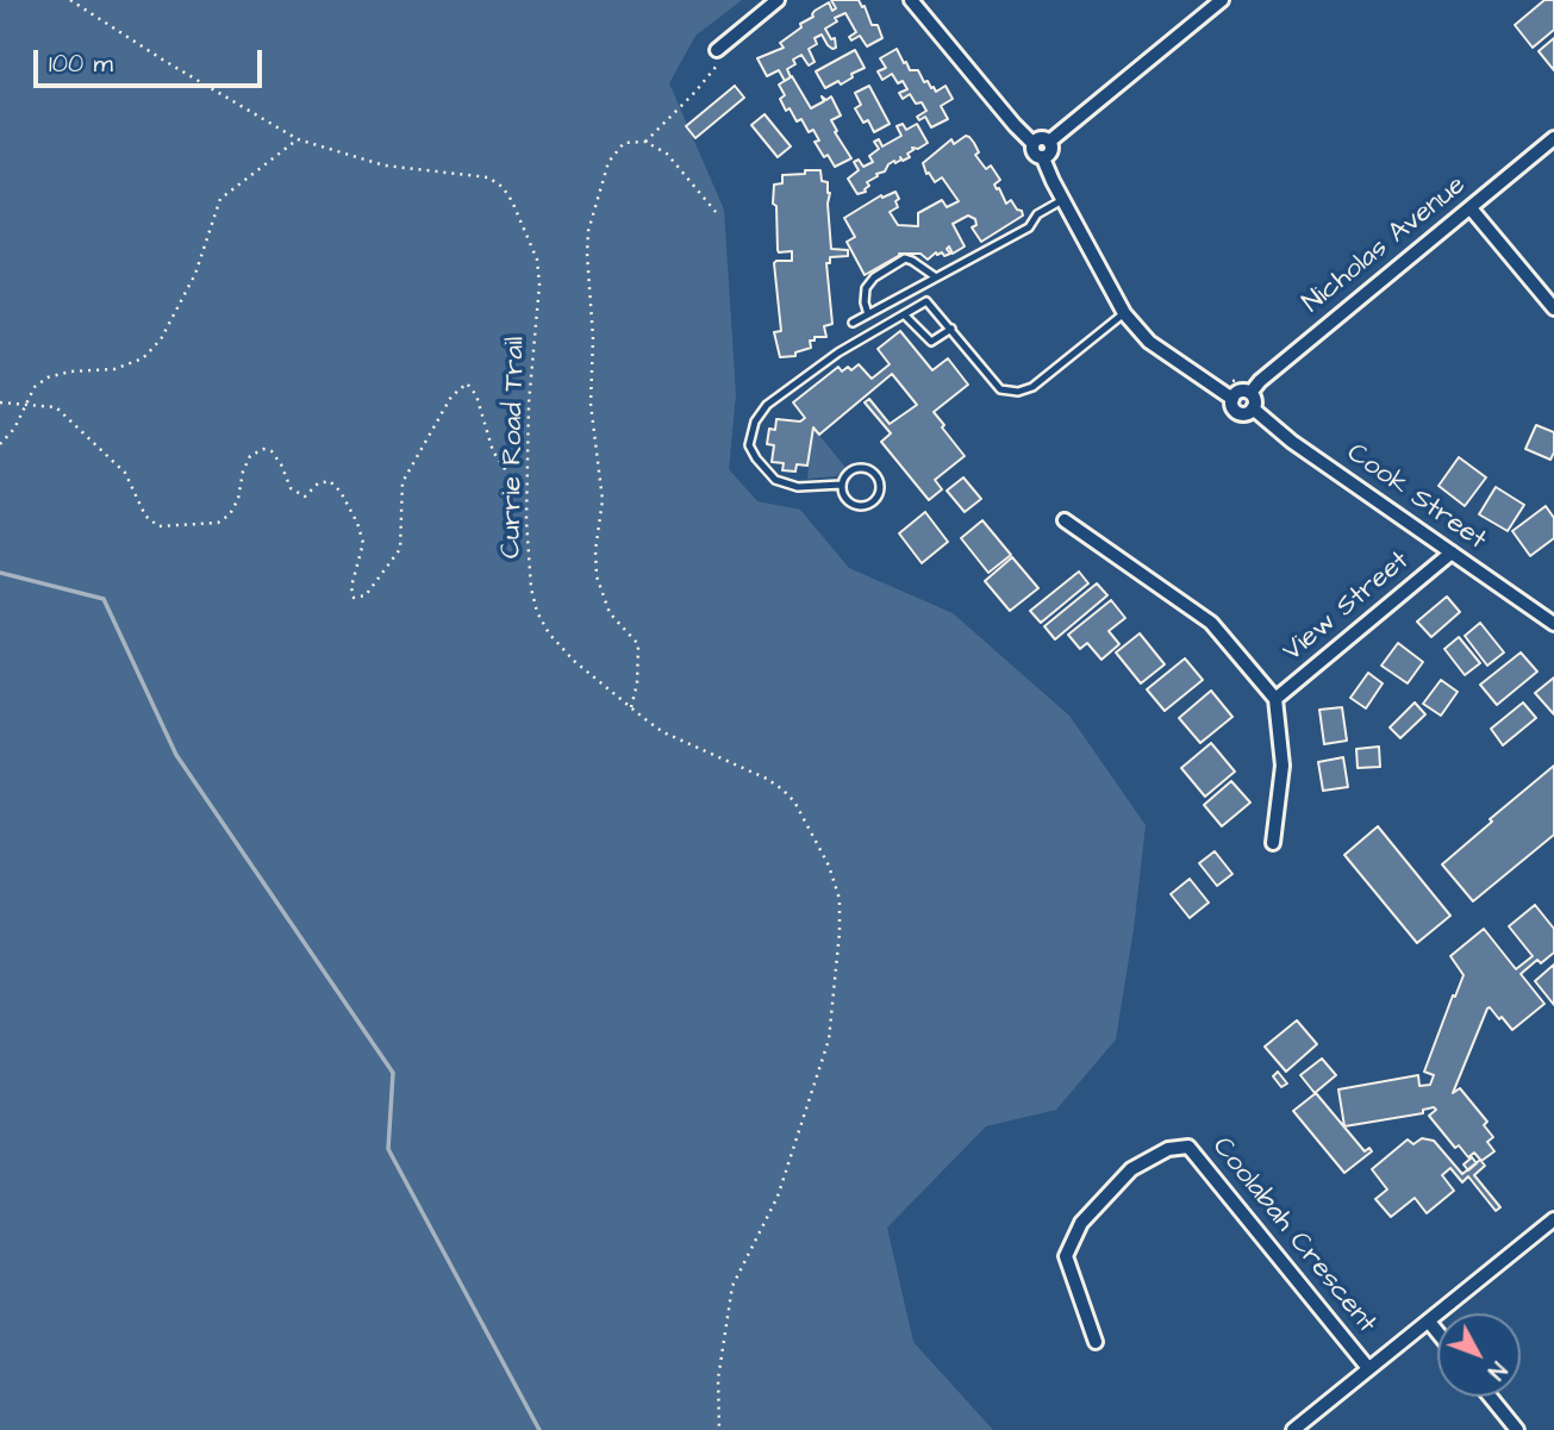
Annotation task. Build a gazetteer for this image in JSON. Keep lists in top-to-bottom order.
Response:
{
  "streets": {
    "street": [
      "Nicholas Avenue",
      "Cook Street",
      "View Street",
      "Coolabah Crescent"
    ],
    "path": ["Currie Road Trail"]
  },
  "crossings": [
    ["Nicholas Avenue", "Cook Street"],
    ["Cook Street", "View Street"]
  ],
  "scale_bar": "100 m",
  "north": "bottom right"
}
